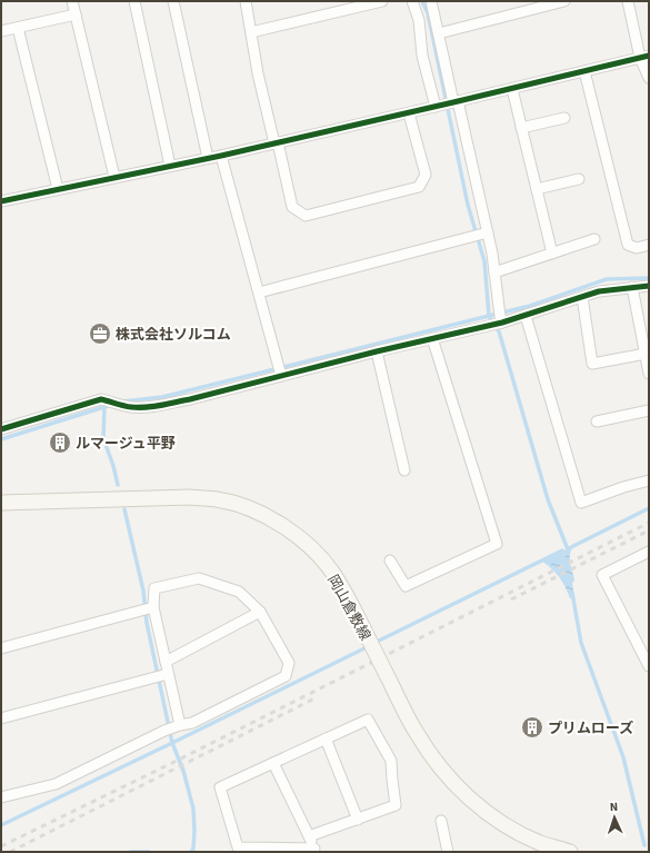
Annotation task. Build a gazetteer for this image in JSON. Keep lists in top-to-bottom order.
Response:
{
  "streets": {
    "main road": ["岡山倉敷線"]
  },
  "places": {
    "office": ["株式会社ソルコム"],
    "building": ["ルマージュ平野", "プリムローズ"]
  },
  "north": "top"
}
